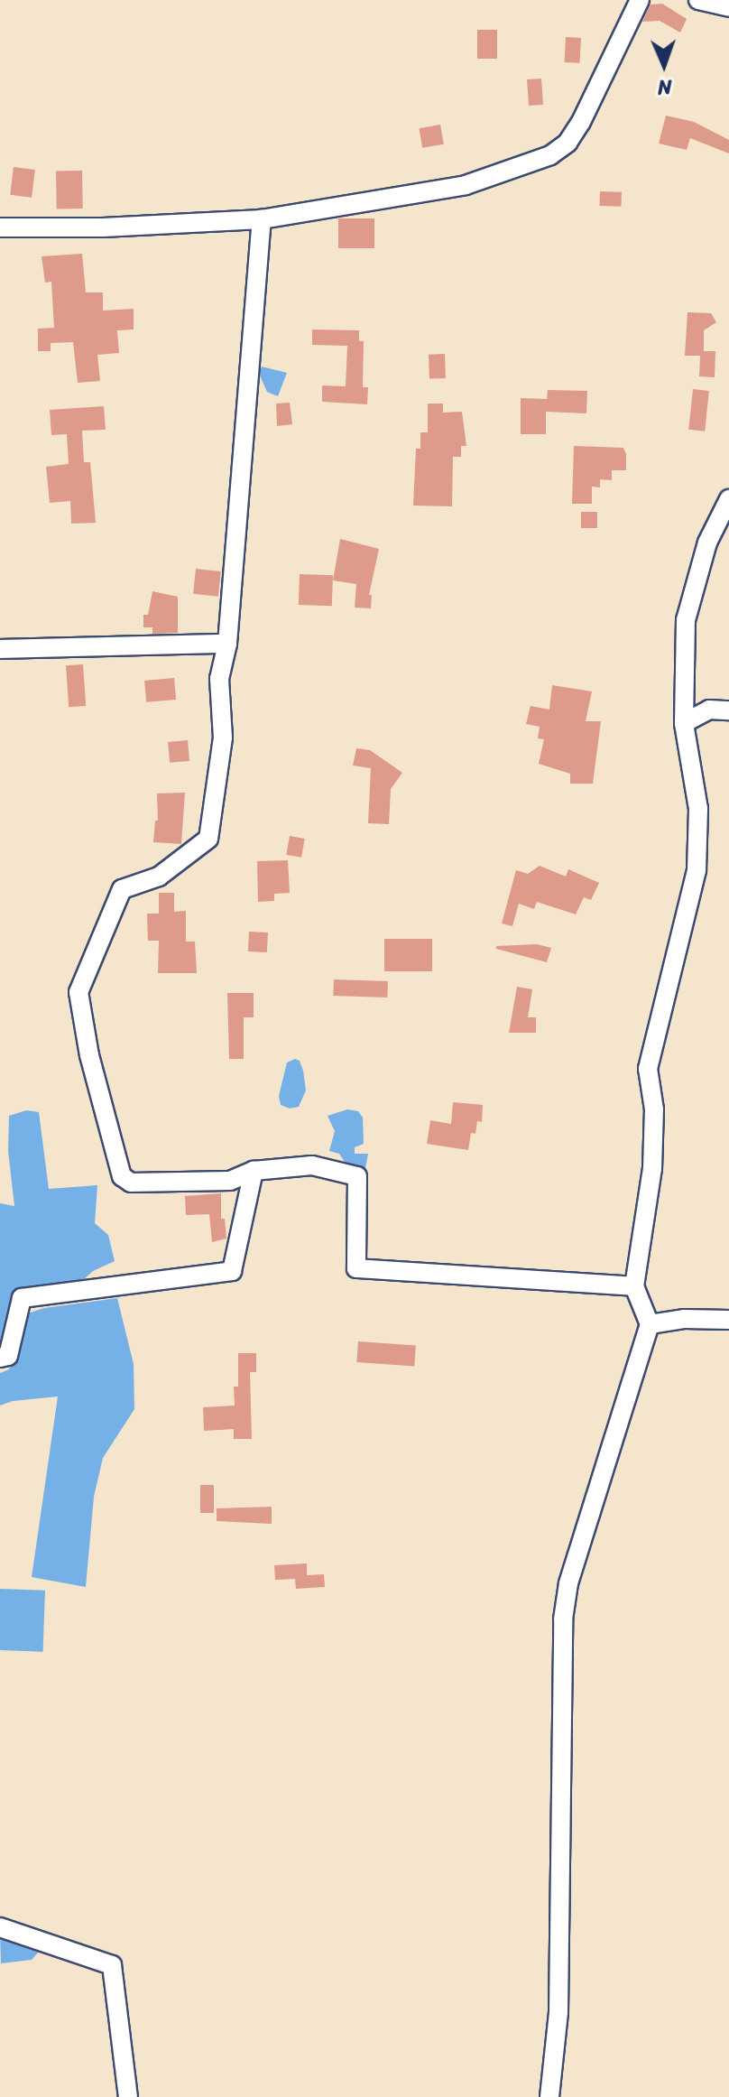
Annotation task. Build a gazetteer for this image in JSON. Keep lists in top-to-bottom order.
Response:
{
  "north": "bottom"
}
